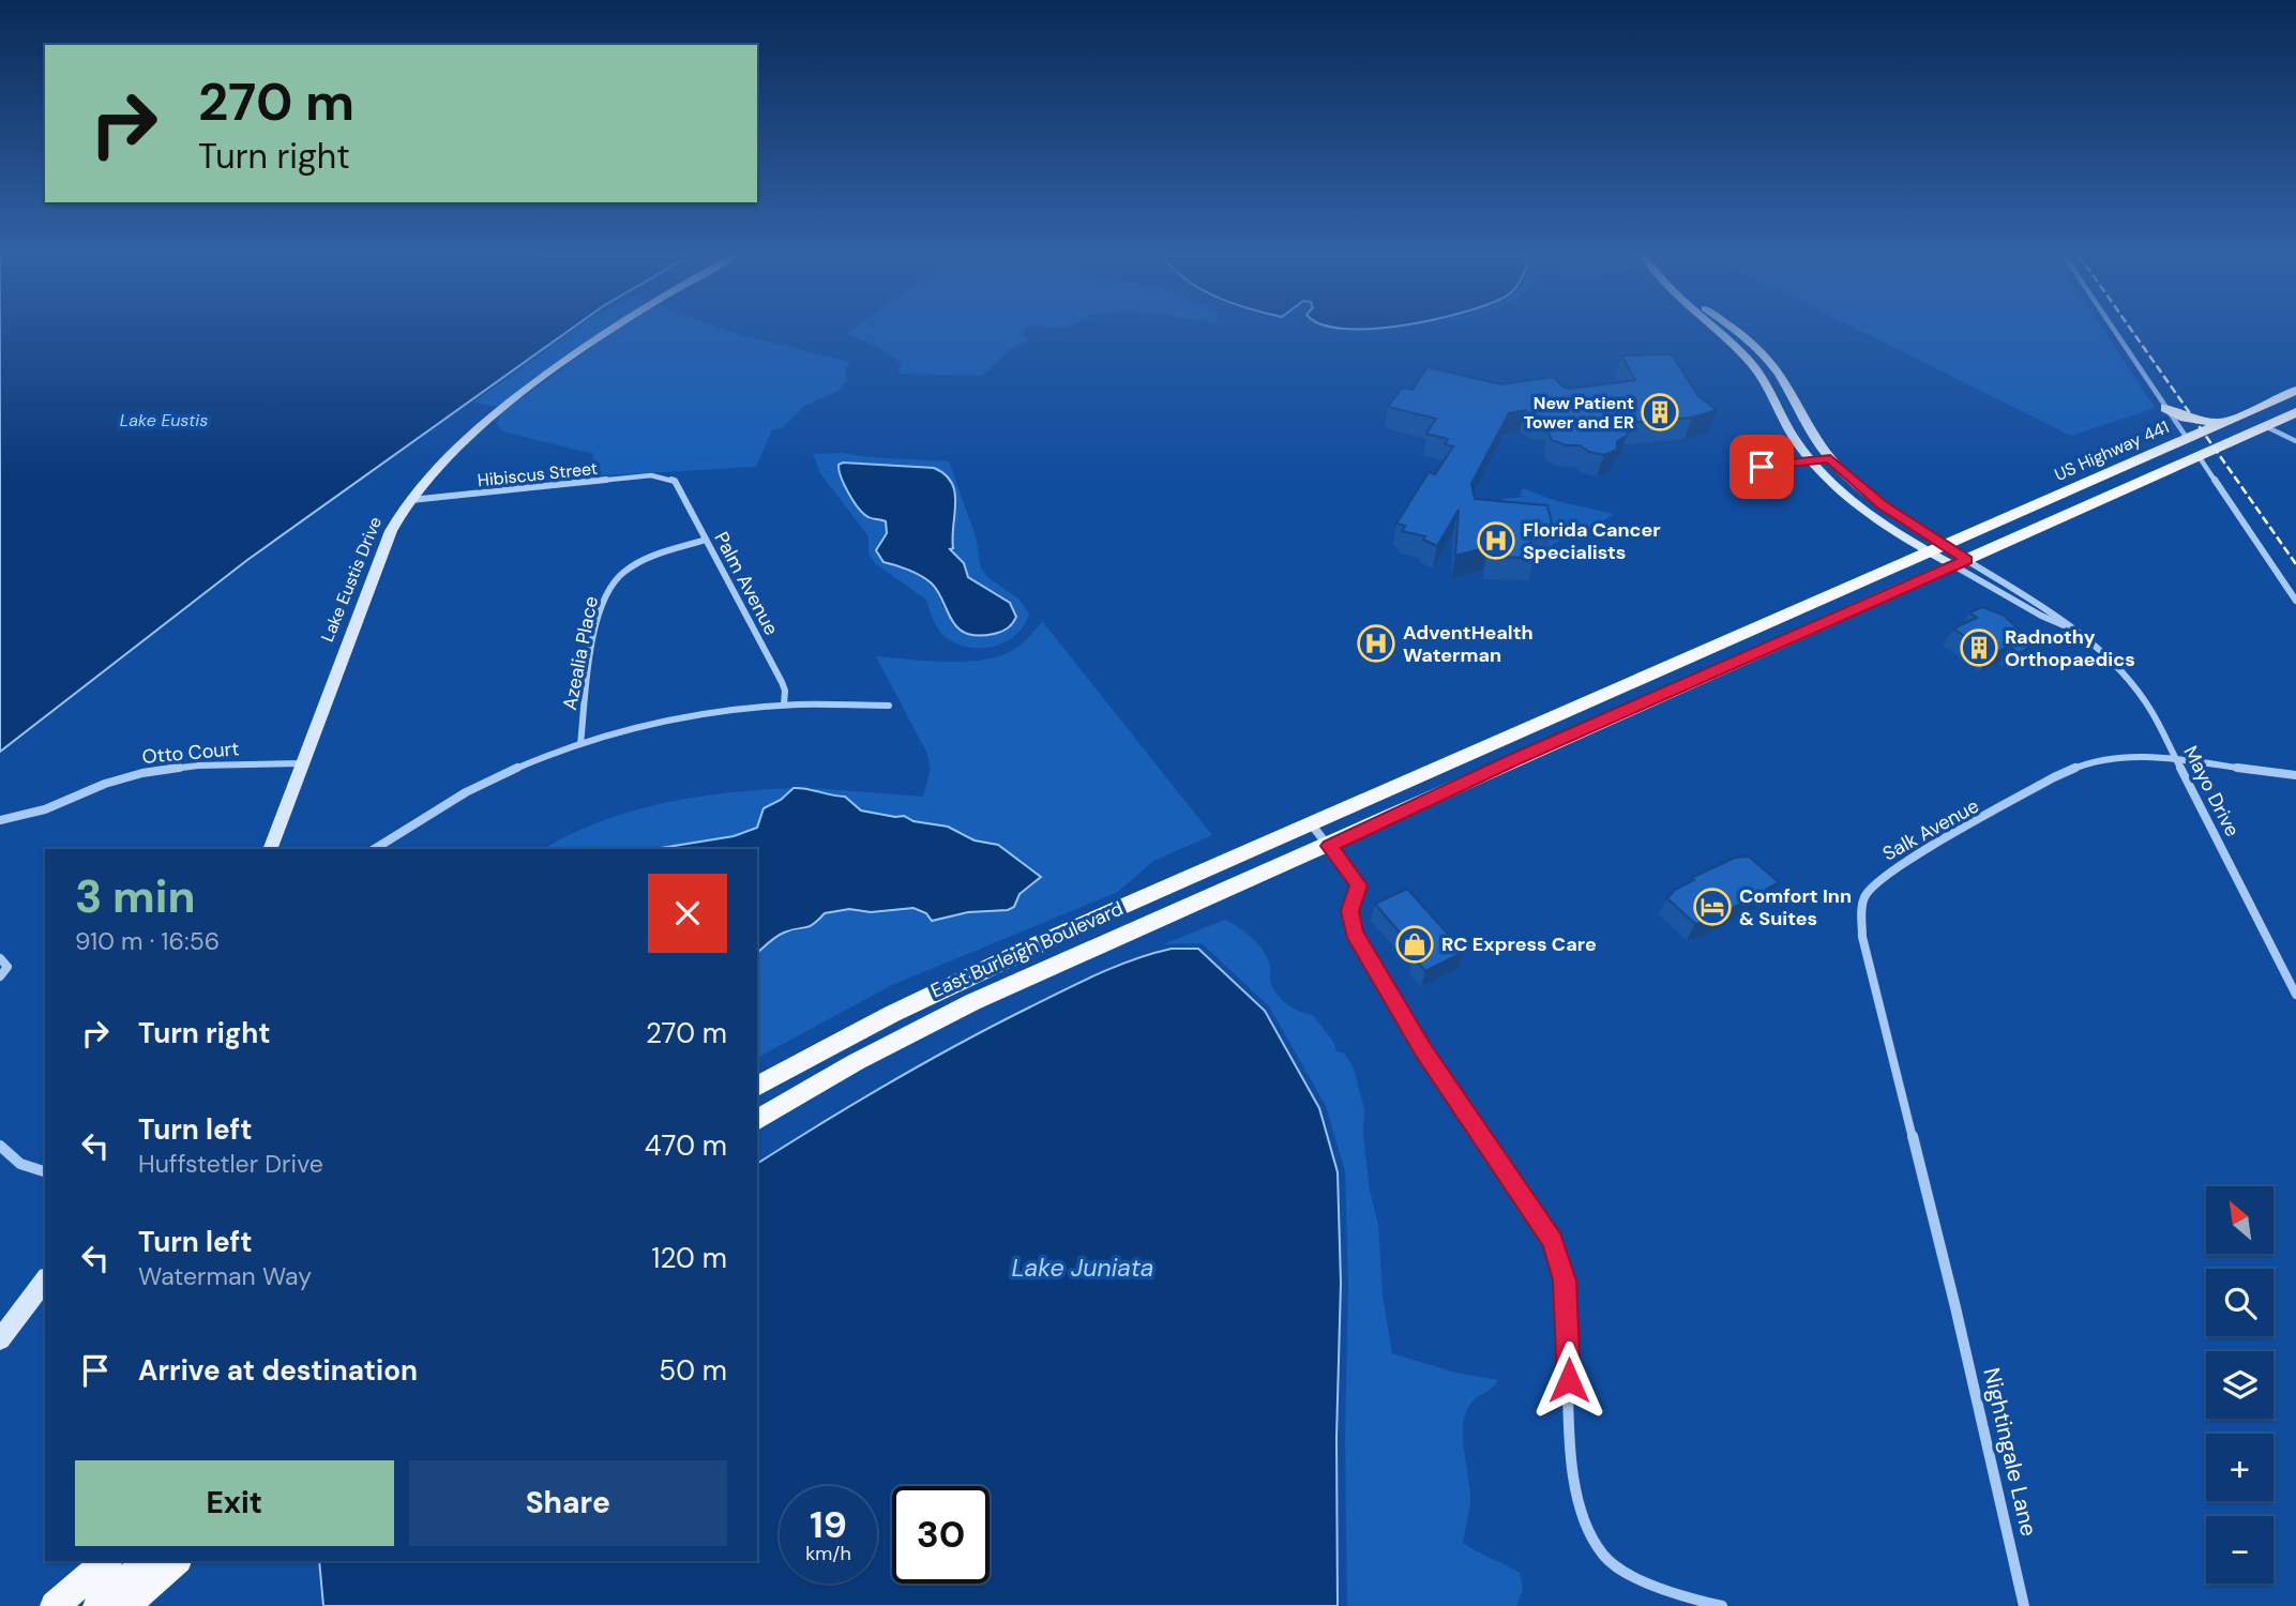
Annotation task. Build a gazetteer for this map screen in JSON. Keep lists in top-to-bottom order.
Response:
{
  "streets": {
    "main road": ["US Highway 441", "East Burleigh Boulevard"],
    "street": [
      "Hibiscus Street",
      "Lake Eustis Drive",
      "Palm Avenue",
      "Azealia Place",
      "Otto Court",
      "Mayo Drive",
      "Salk Avenue",
      "Nightingale Lane"
    ]
  },
  "crossings": [
    ["US Highway 441", "East Burleigh Boulevard"],
    ["Hibiscus Street", "Lake Eustis Drive"],
    ["Hibiscus Street", "Palm Avenue"],
    ["Lake Eustis Drive", "Otto Court"],
    ["Palm Avenue", "Azealia Place"],
    ["Mayo Drive", "Salk Avenue"],
    ["Mayo Drive", "East Burleigh Boulevard"],
    ["Salk Avenue", "Nightingale Lane"]
  ],
  "water": ["Lake Eustis", "Lake Juniata"],
  "places": {
    "building": ["New Patient Tower and ER", "Radnothy Orthopaedics"],
    "hospital": ["Florida Cancer Specialists", "AdventHealth Waterman"],
    "hotel": ["Comfort Inn & Suites"],
    "shop": ["RC Express Care"]
  },
  "north": "top left",
  "page": {
    "turn": ["270 m", "Turn right"],
    "heading": ["3 min", "910 m · 16:56"],
    "list": [
      {
        "name": "Turn right",
        "value": "270 m"
      },
      {
        "name": "Turn left",
        "note": "Huffstetler Drive",
        "value": "470 m"
      },
      {
        "name": "Turn left",
        "note": "Waterman Way",
        "value": "120 m"
      },
      {
        "name": "Arrive at destination",
        "value": "50 m"
      }
    ],
    "map_buttons": ["+", "−"],
    "buttons": ["Exit", "Share"],
    "speed": "19 km/h",
    "limit": "30"
  }
}
